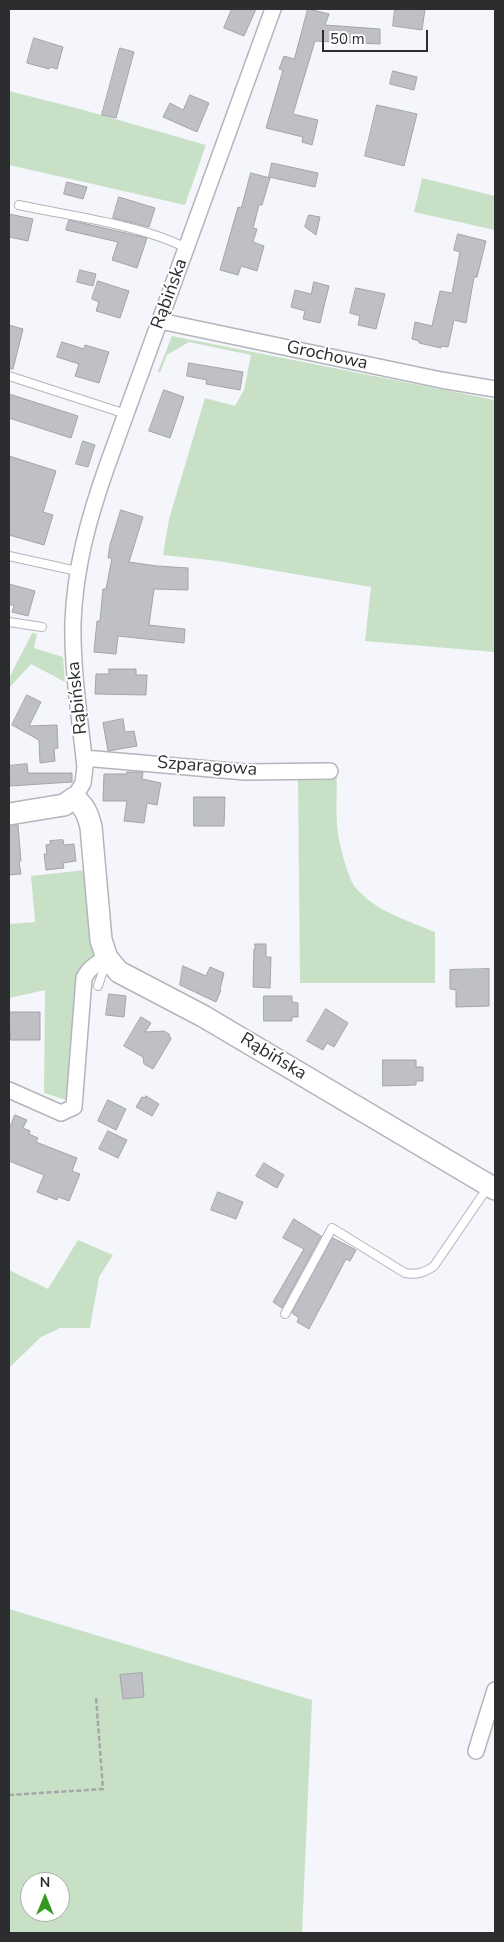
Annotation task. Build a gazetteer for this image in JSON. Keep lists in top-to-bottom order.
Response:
{
  "streets": {
    "street": ["Rąbińska", "Grochowa", "Szparagowa"]
  },
  "crossings": [
    ["Rąbińska", "Grochowa"],
    ["Rąbińska", "Szparagowa"]
  ],
  "scale_bar": "50 m",
  "north": "top"
}
